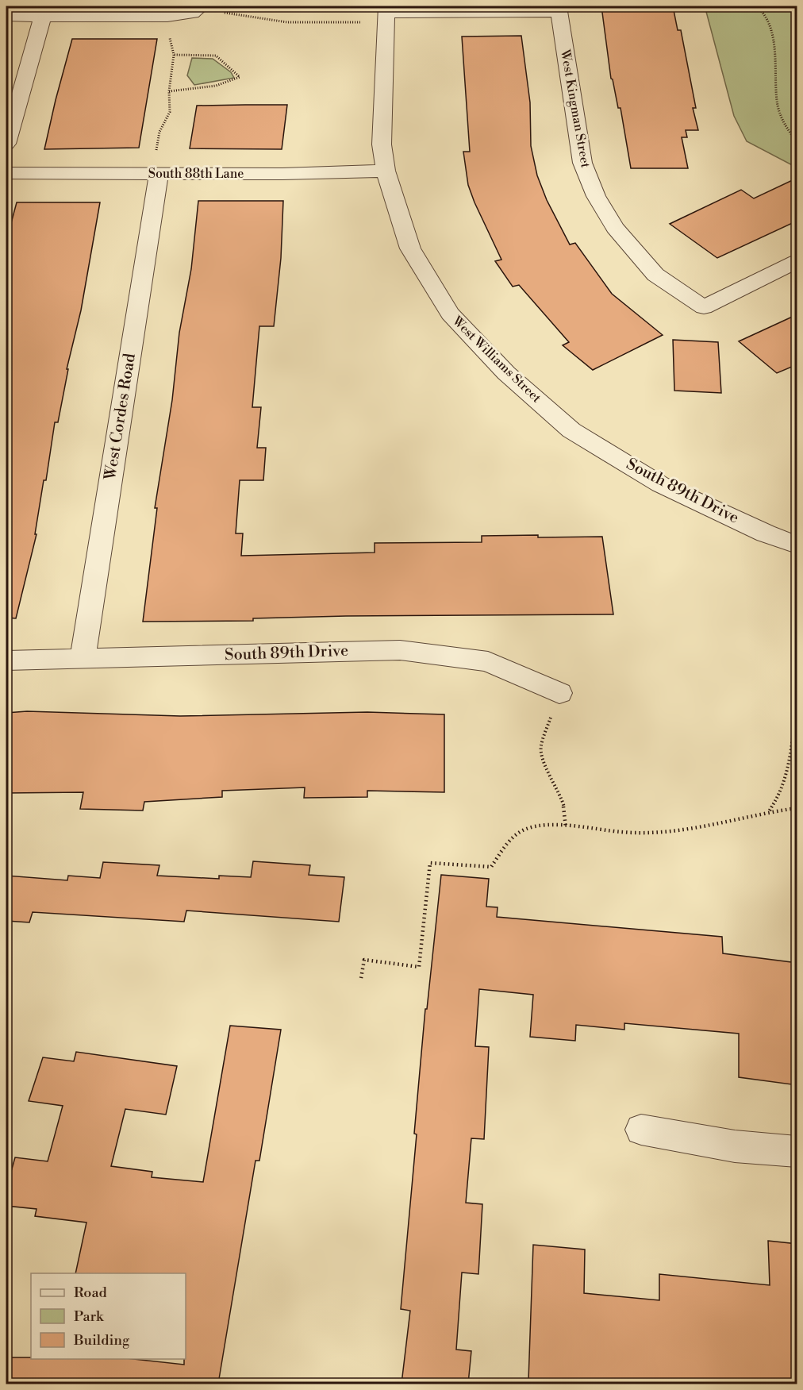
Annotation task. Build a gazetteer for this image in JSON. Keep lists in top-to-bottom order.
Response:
{
  "streets": {
    "street": [
      "West Kingman Street",
      "South 88th Lane",
      "West Williams Street",
      "West Cordes Road",
      "South 89th Drive"
    ]
  },
  "crossings": [
    ["South 88th Lane", "West Williams Street"],
    ["South 88th Lane", "West Cordes Road"],
    ["West Williams Street", "South 89th Drive"],
    ["West Cordes Road", "South 89th Drive"]
  ],
  "legend": ["Road", "Park", "Building"]
}
